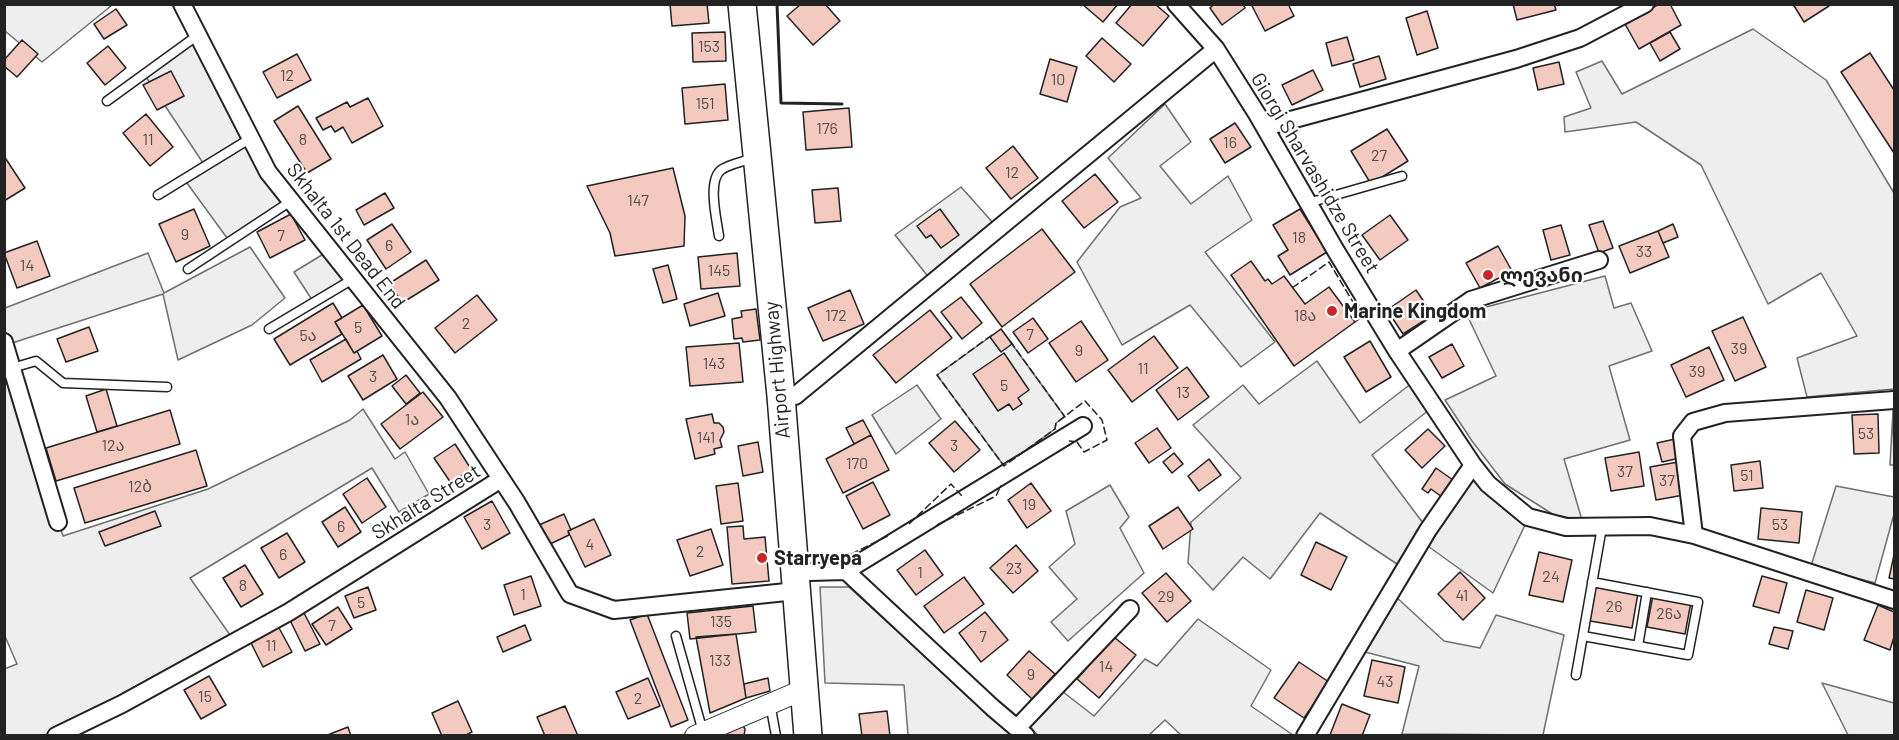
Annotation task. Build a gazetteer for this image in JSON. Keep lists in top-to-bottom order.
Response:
{
  "streets": {
    "highway": ["Airport Highway"],
    "street": ["Giorgi Sharvashidze Street", "Skhalta 1st Dead End", "Skhalta Street"]
  },
  "crossings": [
    ["Skhalta 1st Dead End", "Skhalta Street"],
    ["Airport Highway", "Skhalta Street"]
  ],
  "places": ["ლევანი", "Marine Kingdom", "Starryepa"],
  "house_numbers": [
    "153",
    "12",
    "10",
    "151",
    "176",
    "11",
    "8",
    "16",
    "27",
    "12",
    "147",
    "9",
    "7",
    "18",
    "6",
    "33",
    "14",
    "145",
    "172",
    "18ა",
    "2",
    "5",
    "7",
    "5ა",
    "39",
    "9",
    "143",
    "11",
    "39",
    "3",
    "5",
    "13",
    "1ა",
    "53",
    "141",
    "12ა",
    "3",
    "170",
    "37",
    "51",
    "37",
    "12ბ",
    "19",
    "3",
    "53",
    "6",
    "4",
    "2",
    "6",
    "23",
    "1",
    "24",
    "8",
    "1",
    "41",
    "29",
    "5",
    "26",
    "26ა",
    "135",
    "7",
    "7",
    "11",
    "133",
    "14",
    "9",
    "43",
    "15",
    "2"
  ]
}
